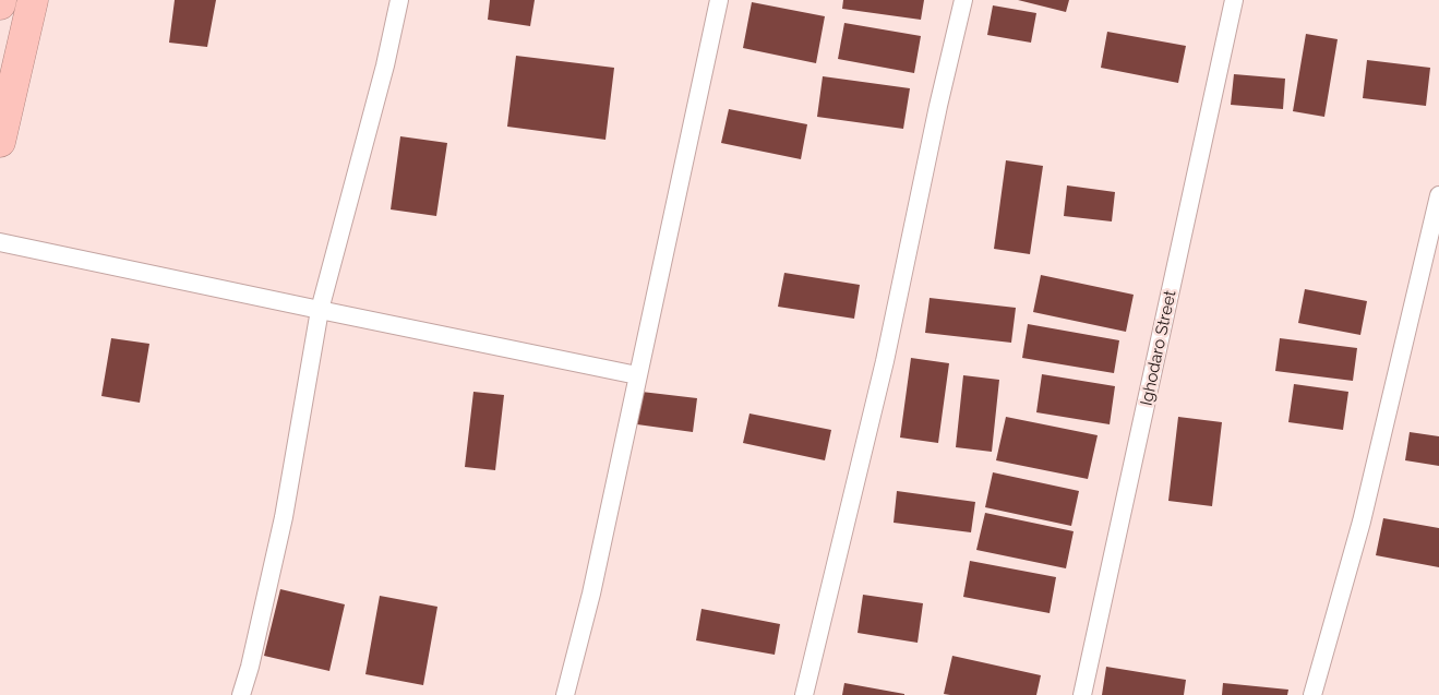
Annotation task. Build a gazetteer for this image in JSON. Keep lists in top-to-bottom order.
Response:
{
  "streets": {
    "street": ["Ighodaro Street"]
  }
}
